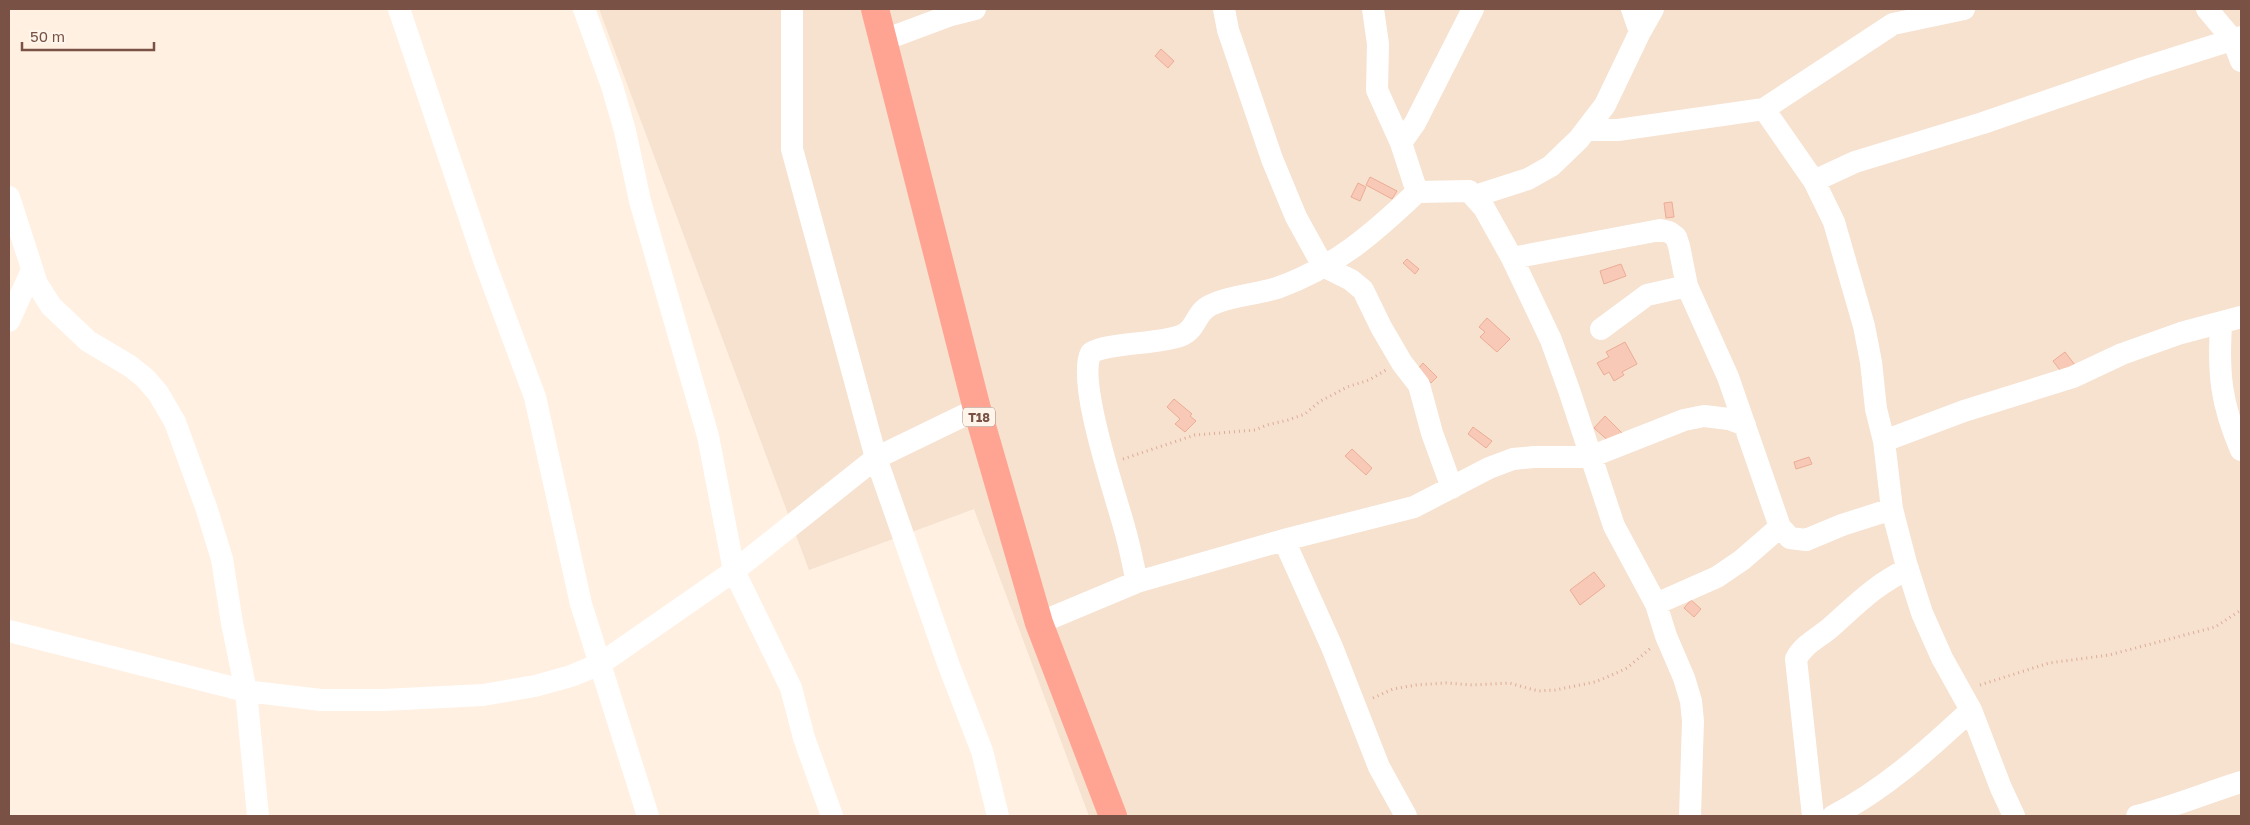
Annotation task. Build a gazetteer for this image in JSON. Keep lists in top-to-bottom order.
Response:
{
  "streets": {
    "highway": ["T18"]
  },
  "scale_bar": "50 m"
}
